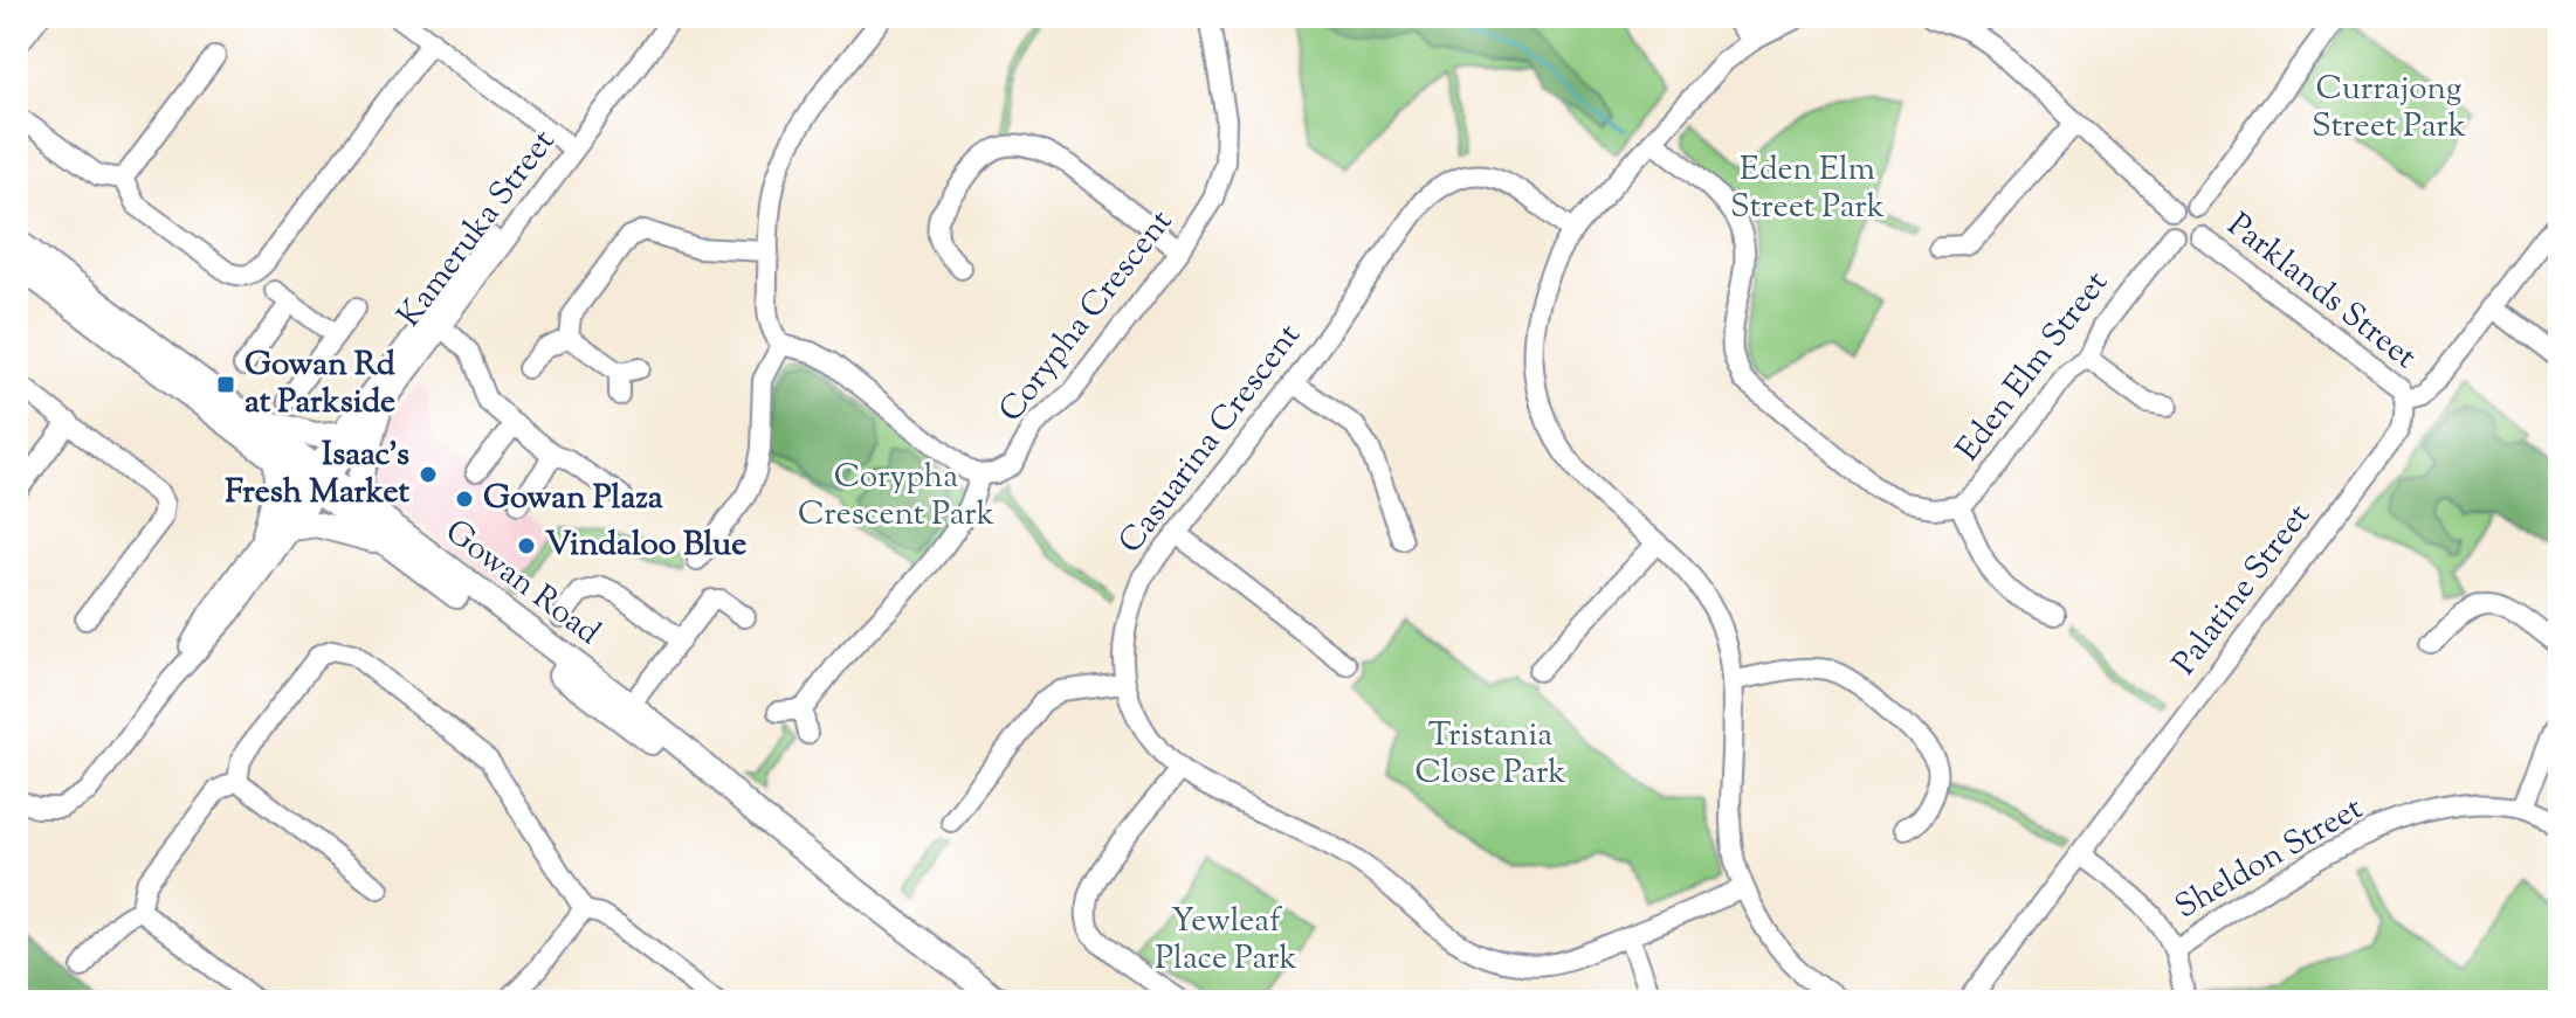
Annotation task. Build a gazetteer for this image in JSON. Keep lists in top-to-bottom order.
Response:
{
  "streets": {
    "main road": ["Gowan Road"],
    "street": [
      "Kameruka Street",
      "Parklands Street",
      "Corypha Crescent",
      "Eden Elm Street",
      "Casuarina Crescent",
      "Palatine Street",
      "Sheldon Street"
    ]
  },
  "crossings": [
    ["Kameruka Street", "Gowan Road"],
    ["Parklands Street", "Eden Elm Street"],
    ["Parklands Street", "Palatine Street"]
  ],
  "parks": [
    "Currajong Street Park",
    "Eden Elm Street Park",
    "Corypha Crescent Park",
    "Tristania Close Park",
    "Yewleaf Place Park"
  ],
  "places": {
    "transit": ["Gowan Rd at Parkside"],
    "other": ["Isaac's Fresh Market", "Gowan Plaza", "Vindaloo Blue"]
  }
}
